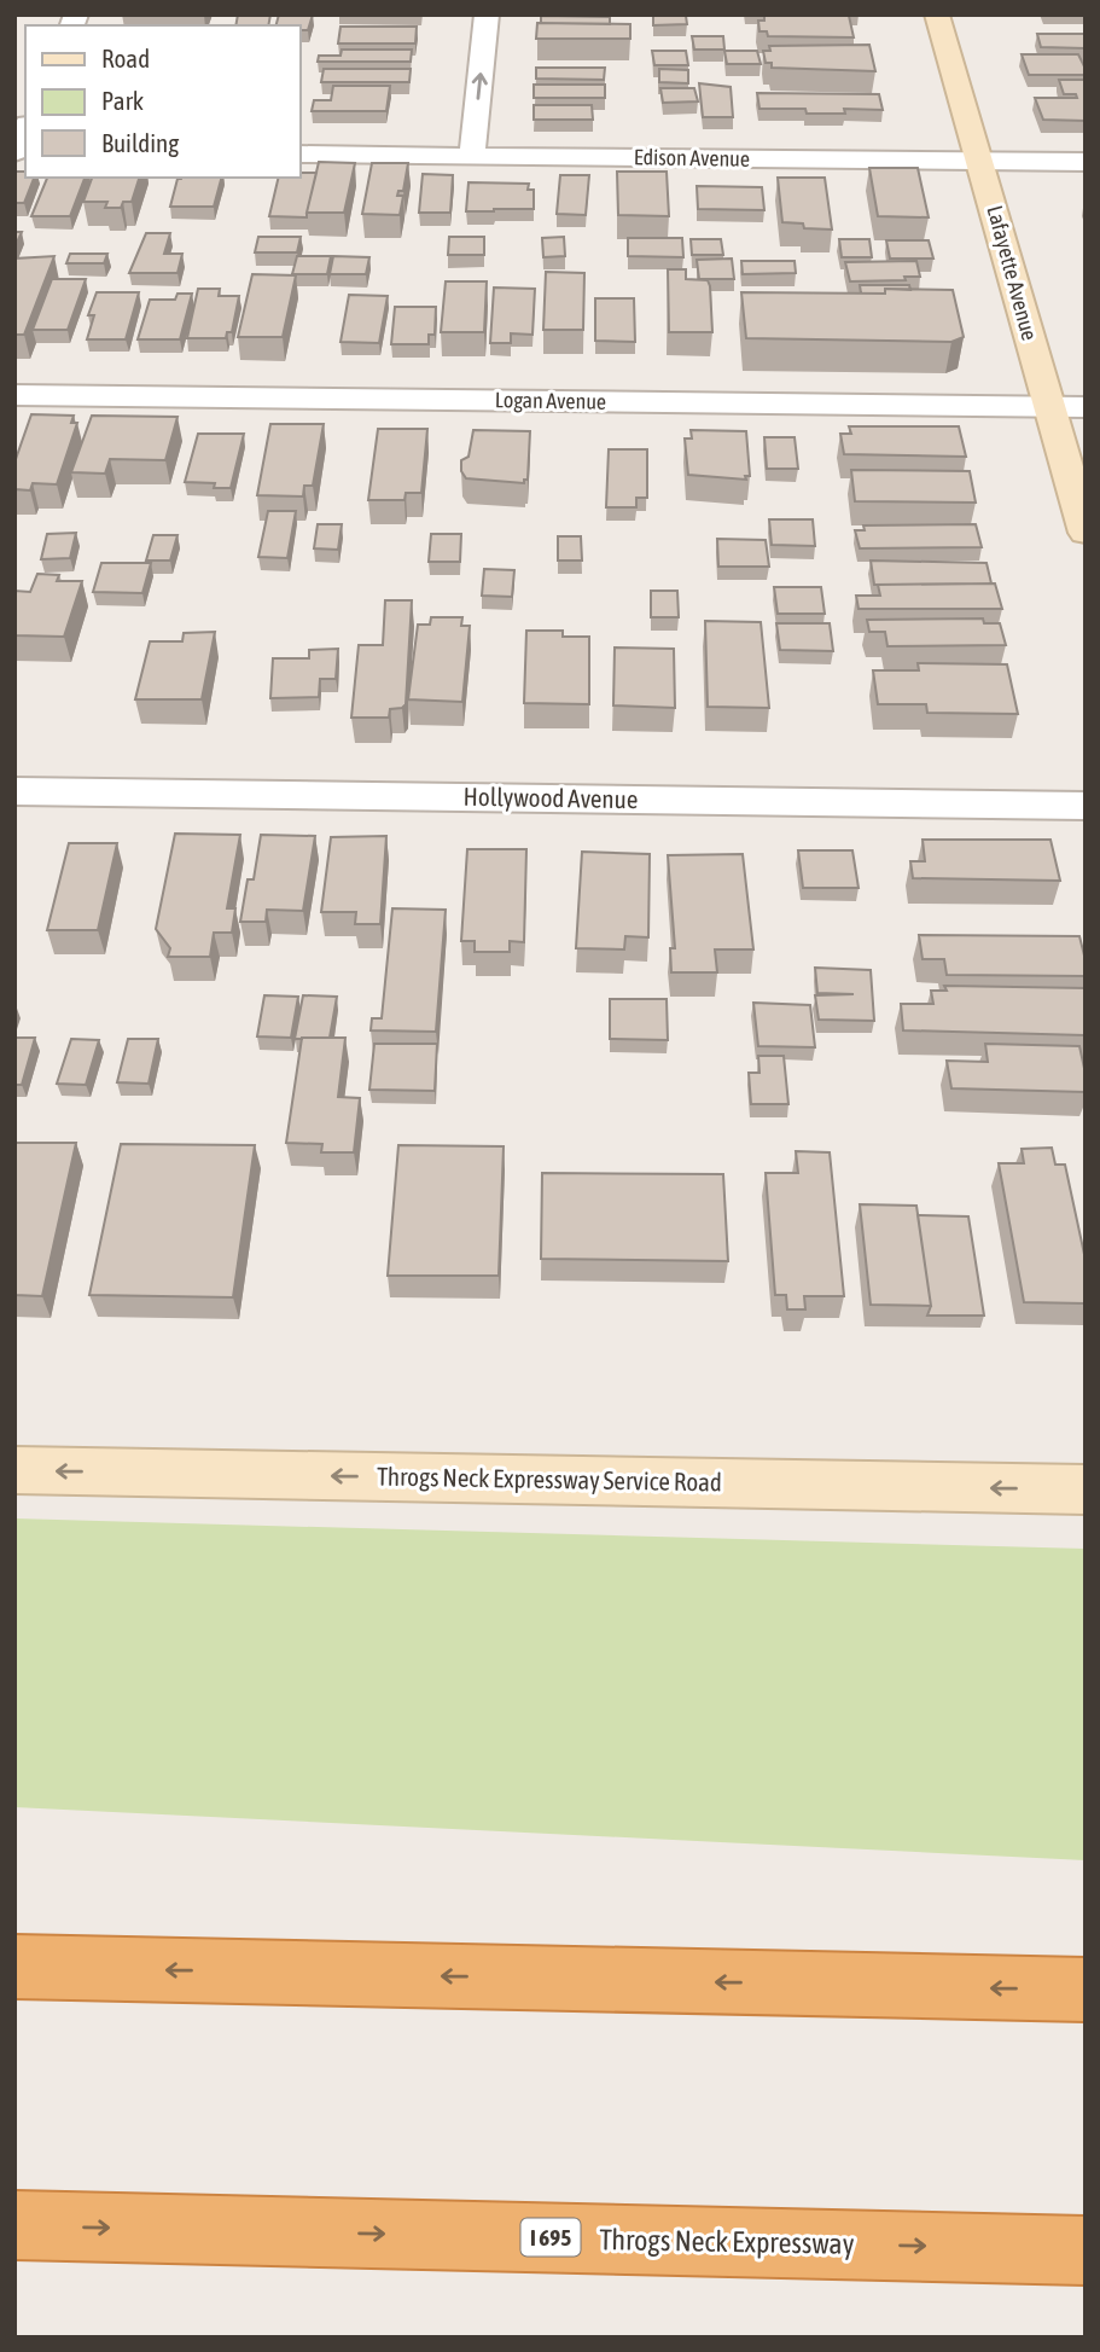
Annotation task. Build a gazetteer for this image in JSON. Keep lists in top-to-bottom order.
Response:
{
  "streets": {
    "highway": ["I 695", "Throgs Neck Expressway"],
    "street": [
      "Edison Avenue",
      "Lafayette Avenue",
      "Logan Avenue",
      "Hollywood Avenue",
      "Throgs Neck Expressway Service Road"
    ]
  },
  "crossings": [
    ["Edison Avenue", "Lafayette Avenue"],
    ["Lafayette Avenue", "Logan Avenue"]
  ],
  "one_way": ["Throgs Neck Expressway Service Road"],
  "legend": ["Road", "Park", "Building"]
}
